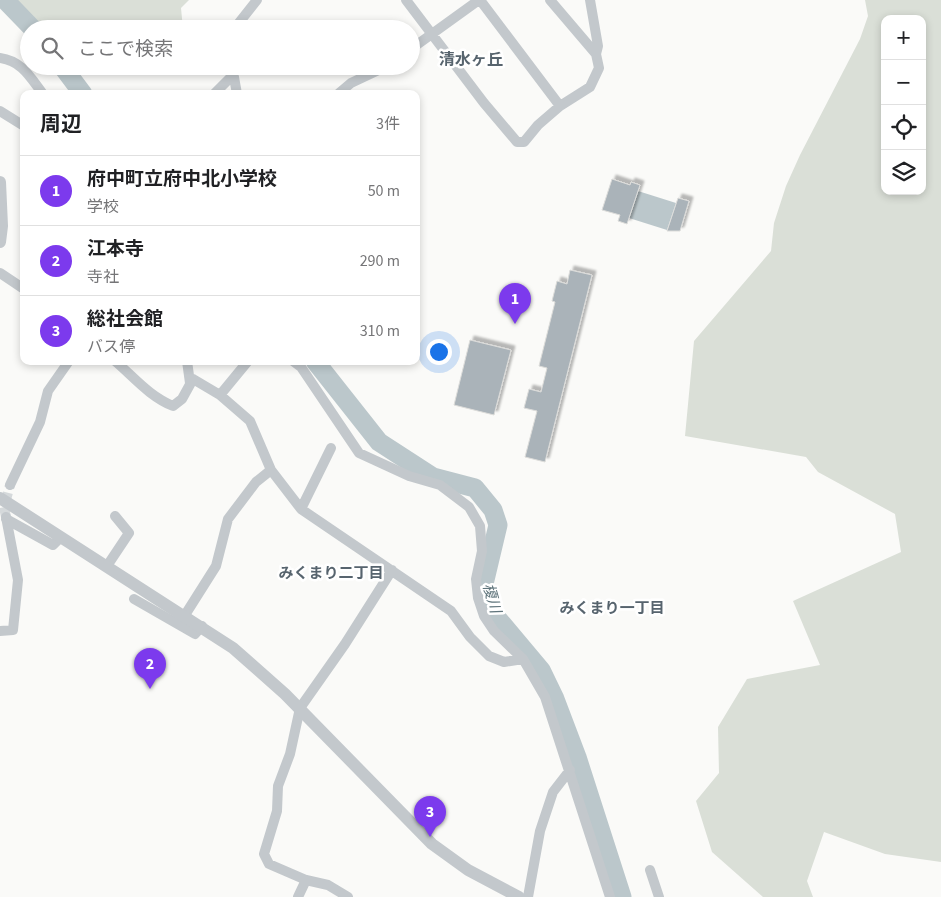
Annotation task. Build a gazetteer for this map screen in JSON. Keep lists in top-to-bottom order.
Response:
{
  "districts": ["清水ヶ丘", "みくまり二丁目", "みくまり一丁目"],
  "water": ["榎川"],
  "page": {
    "map_buttons": ["+", "−"],
    "search": "ここで検索",
    "heading": ["周辺", "3件"],
    "list": [
      {
        "mark": "1",
        "name": "府中町立府中北小学校",
        "note": "学校",
        "value": "50 m"
      },
      {
        "mark": "2",
        "name": "江本寺",
        "note": "寺社",
        "value": "290 m"
      },
      {
        "mark": "3",
        "name": "総社会館",
        "note": "バス停",
        "value": "310 m"
      }
    ],
    "pins": ["1", "2", "3"]
  }
}
